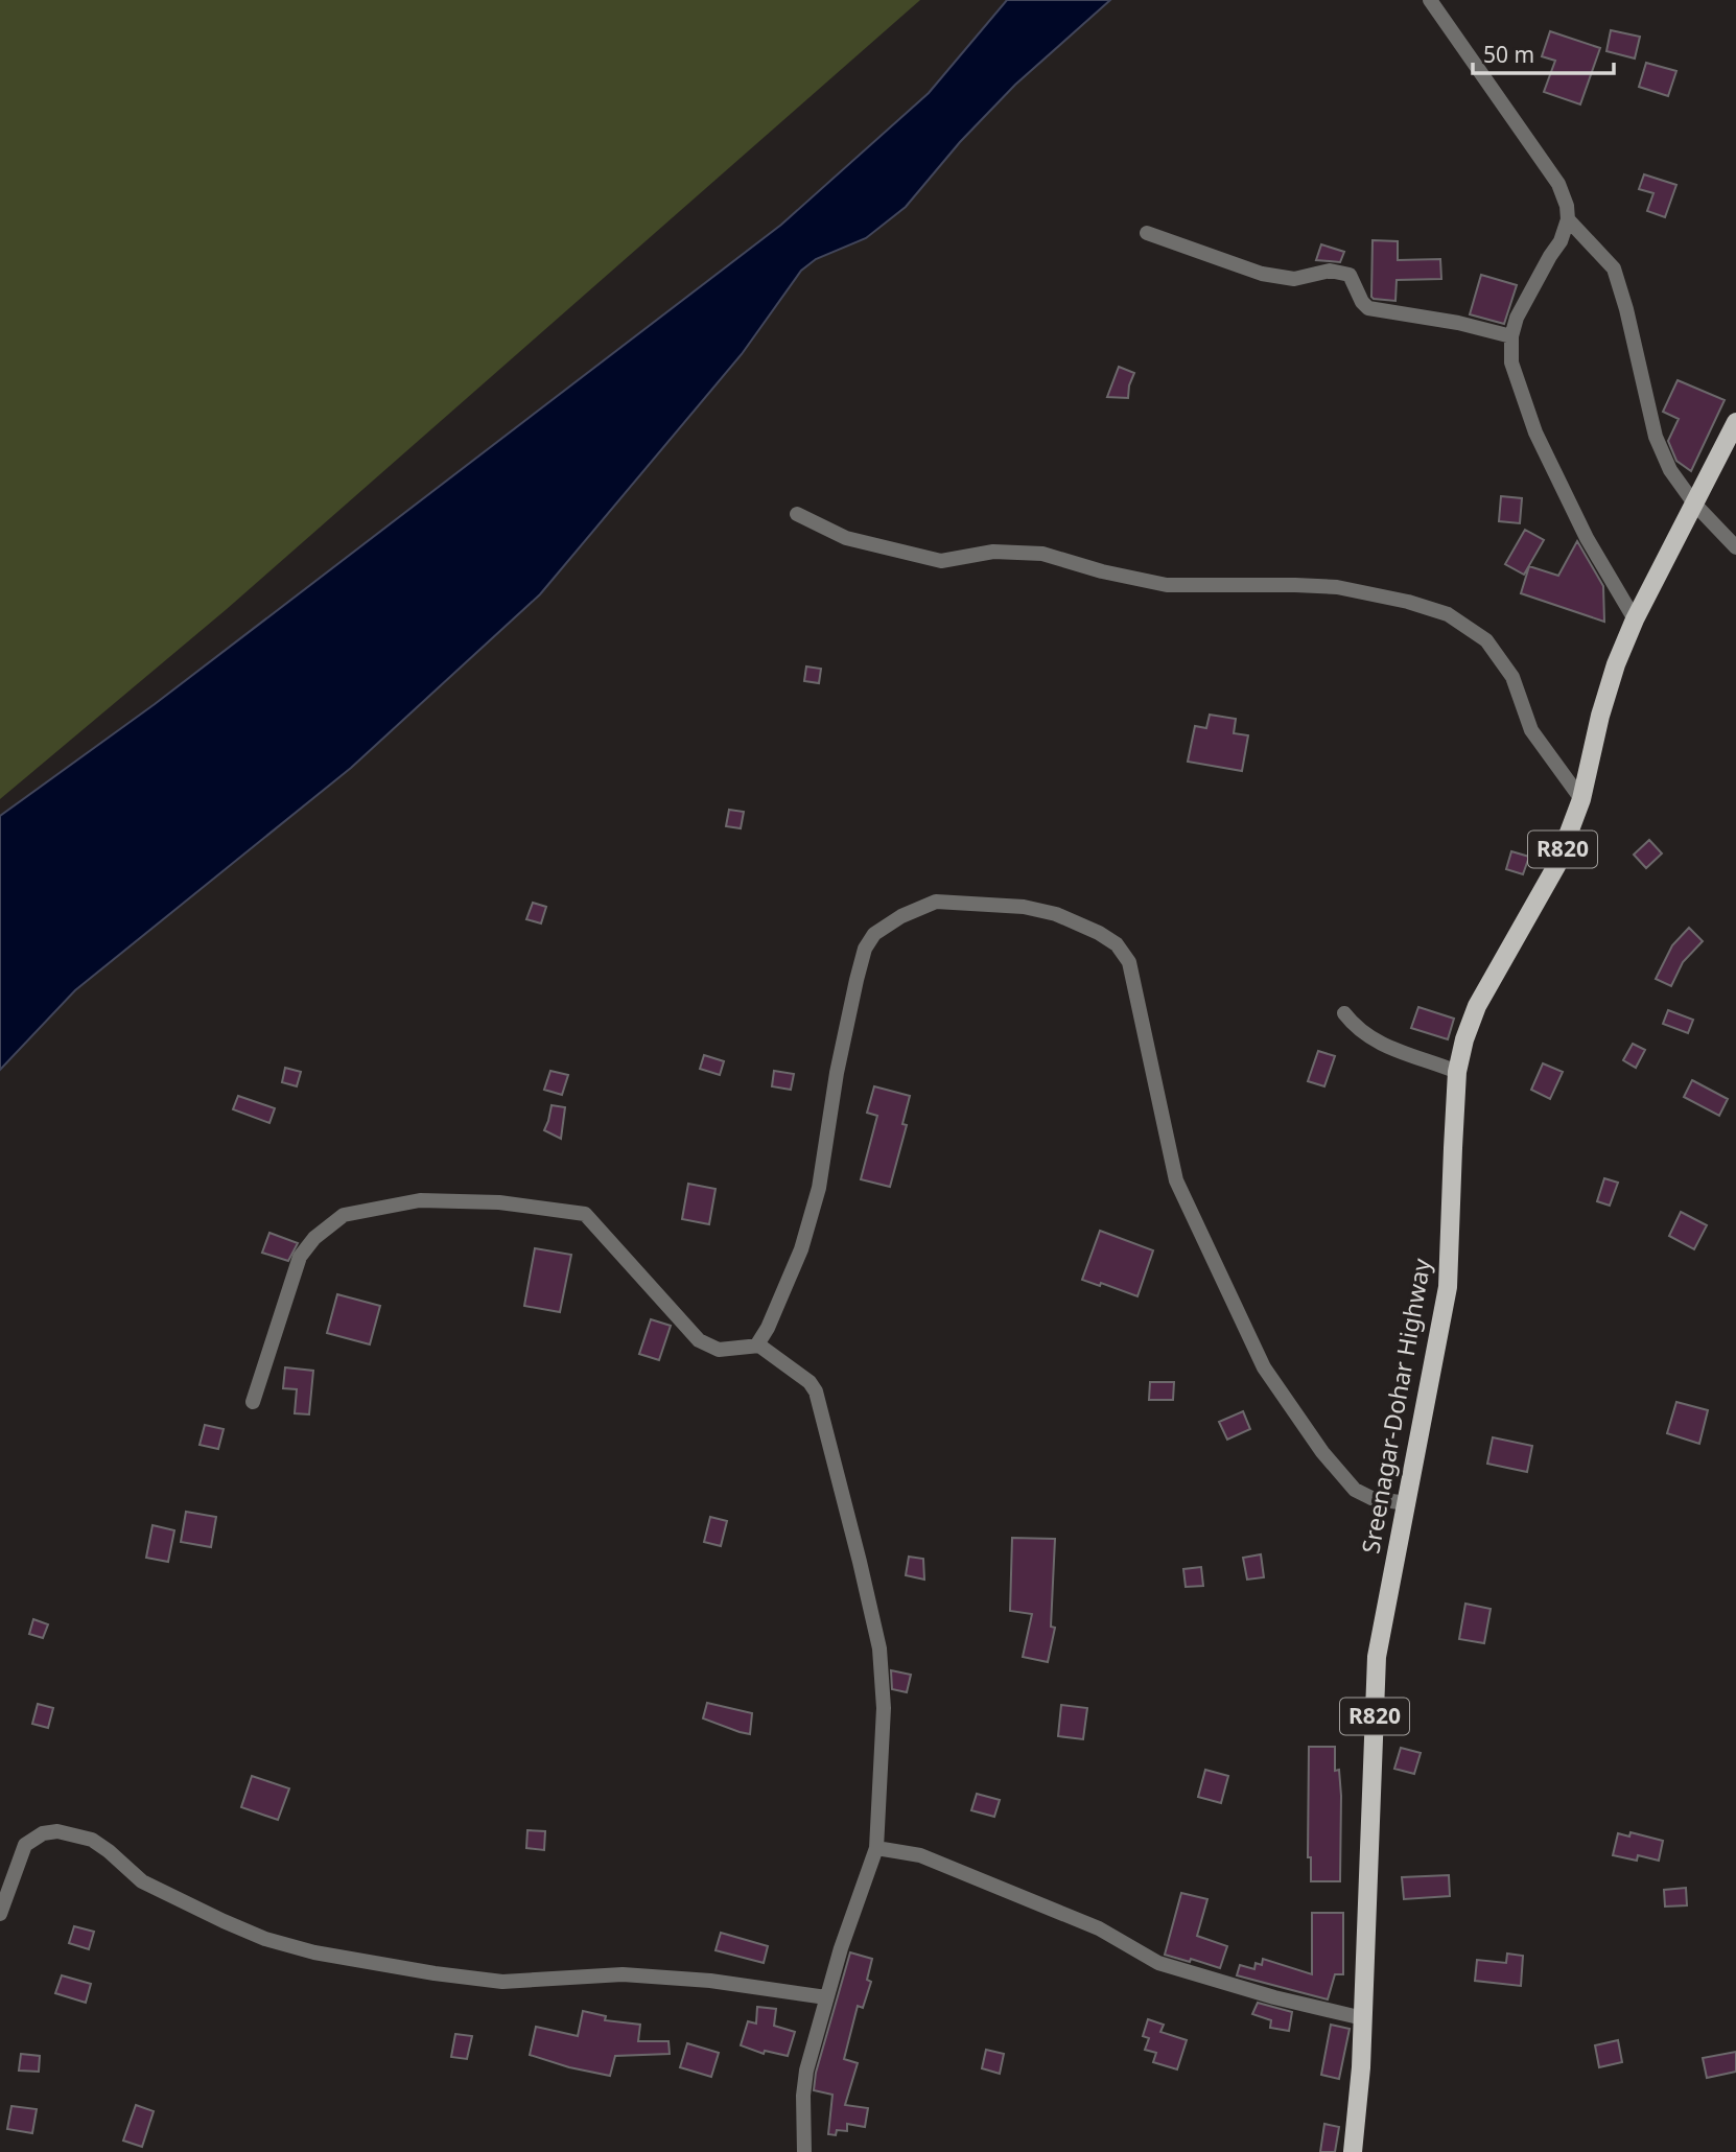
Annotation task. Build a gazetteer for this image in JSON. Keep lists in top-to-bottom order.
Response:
{
  "streets": {
    "main road": ["R820", "Sreenagar-Dohar Highway"]
  },
  "scale_bar": "50 m"
}
